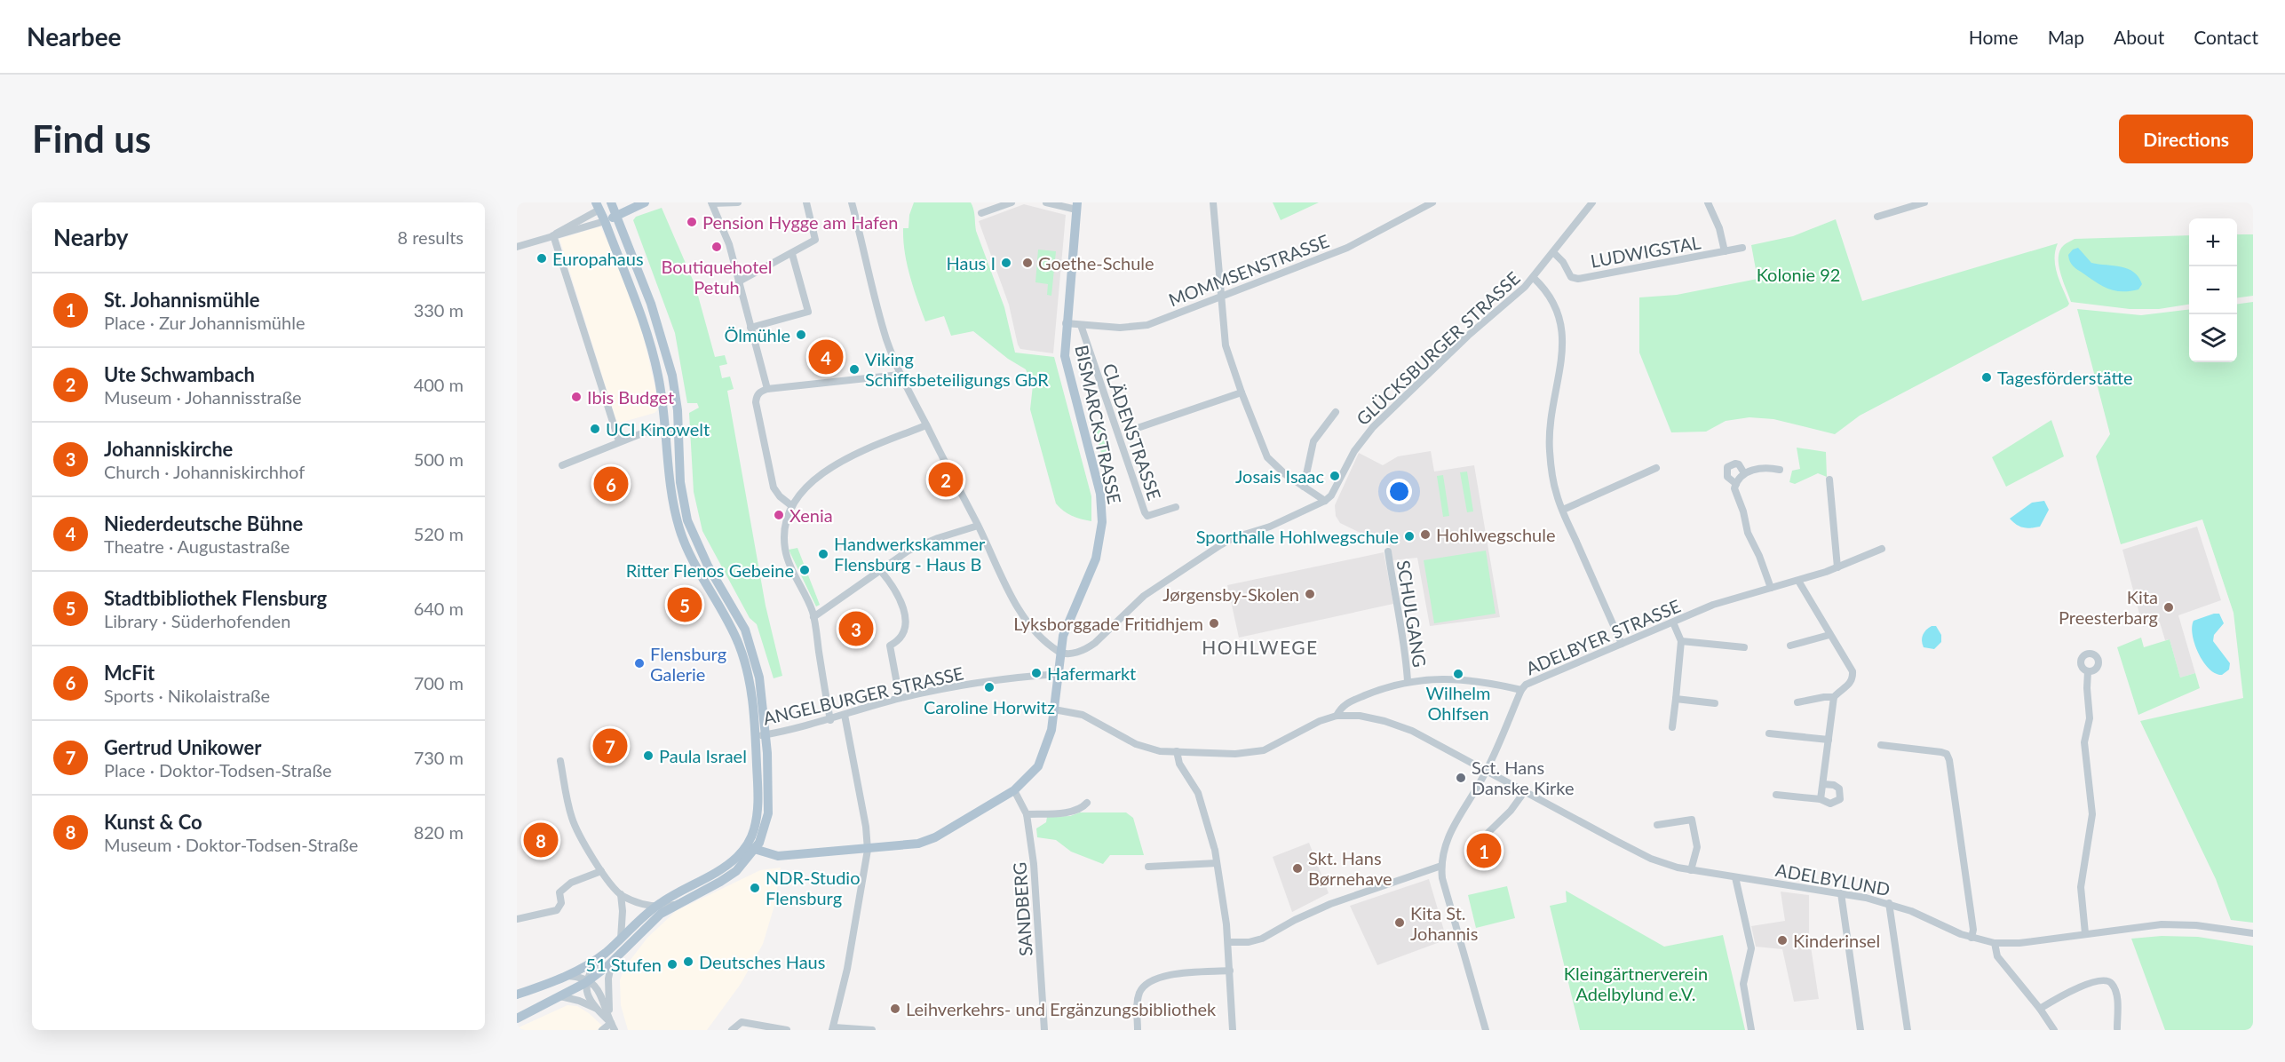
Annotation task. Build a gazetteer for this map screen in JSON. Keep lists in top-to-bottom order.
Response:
{
  "streets": {
    "main road": ["BISMARCKSTRASSE"],
    "street": [
      "LUDWIGSTAL",
      "MOMMSENSTRASSE",
      "GLÜCKSBURGER STRASSE",
      "CLÄDENSTRASSE",
      "SCHULGANG",
      "ADELBYER STRASSE",
      "ANGELBURGER STRASSE",
      "ADELBYLUND",
      "SANDBERG"
    ]
  },
  "crossings": [
    ["LUDWIGSTAL", "GLÜCKSBURGER STRASSE"],
    ["MOMMSENSTRASSE", "BISMARCKSTRASSE"],
    ["MOMMSENSTRASSE", "CLÄDENSTRASSE"],
    ["BISMARCKSTRASSE", "ANGELBURGER STRASSE"],
    ["BISMARCKSTRASSE", "SANDBERG"],
    ["SCHULGANG", "ADELBYER STRASSE"],
    ["ADELBYER STRASSE", "ADELBYLUND"]
  ],
  "districts": ["HOHLWEGE"],
  "parks": ["Kolonie 92", "Kleingärtnerverein Adelbylund e.V."],
  "places": [
    "Pension Hygge am Hafen",
    "Boutiquehotel Petuh",
    "Europahaus",
    "Haus I",
    "Goethe-Schule",
    "Ölmühle",
    "Viking Schiffsbeteiligungs GbR",
    "Tagesförderstätte",
    "Ibis Budget",
    "UCI Kinowelt",
    "Josais Isaac",
    "Xenia",
    "Hohlwegschule",
    "Sporthalle Hohlwegschule",
    "Handwerkskammer Flensburg - Haus B",
    "Ritter Flenos Gebeine",
    "Jørgensby-Skolen",
    "Kita Preesterbarg",
    "Lyksborggade Fritidhjem",
    "Flensburg Galerie",
    "Hafermarkt",
    "Wilhelm Ohlfsen",
    "Caroline Horwitz",
    "Paula Israel",
    "Sct. Hans Danske Kirke",
    "Skt. Hans Børnehave",
    "NDR-Studio Flensburg",
    "Kita St. Johannis",
    "Kinderinsel",
    "Deutsches Haus",
    "51 Stufen",
    "Leihverkehrs- und Ergänzungsbibliothek"
  ],
  "page": {
    "header": "Nearbee",
    "nav": [
      "Home",
      "Map",
      "About",
      "Contact"
    ],
    "buttons": "Directions",
    "title": "Find us",
    "heading": ["Nearby", "8 results"],
    "map_buttons": ["+", "−"],
    "list": [
      {
        "mark": "1",
        "name": "St. Johannismühle",
        "note": "Place · Zur Johannismühle",
        "value": "330 m"
      },
      {
        "mark": "2",
        "name": "Ute Schwambach",
        "note": "Museum · Johannisstraße",
        "value": "400 m"
      },
      {
        "mark": "3",
        "name": "Johanniskirche",
        "note": "Church · Johanniskirchhof",
        "value": "500 m"
      },
      {
        "mark": "4",
        "name": "Niederdeutsche Bühne",
        "note": "Theatre · Augustastraße",
        "value": "520 m"
      },
      {
        "mark": "5",
        "name": "Stadtbibliothek Flensburg",
        "note": "Library · Süderhofenden",
        "value": "640 m"
      },
      {
        "mark": "6",
        "name": "McFit",
        "note": "Sports · Nikolaistraße",
        "value": "700 m"
      },
      {
        "mark": "7",
        "name": "Gertrud Unikower",
        "note": "Place · Doktor-Todsen-Straße",
        "value": "730 m"
      },
      {
        "mark": "8",
        "name": "Kunst & Co",
        "note": "Museum · Doktor-Todsen-Straße",
        "value": "820 m"
      }
    ],
    "pins": [
      "4",
      "2",
      "6",
      "5",
      "3",
      "7",
      "8",
      "1"
    ]
  }
}
